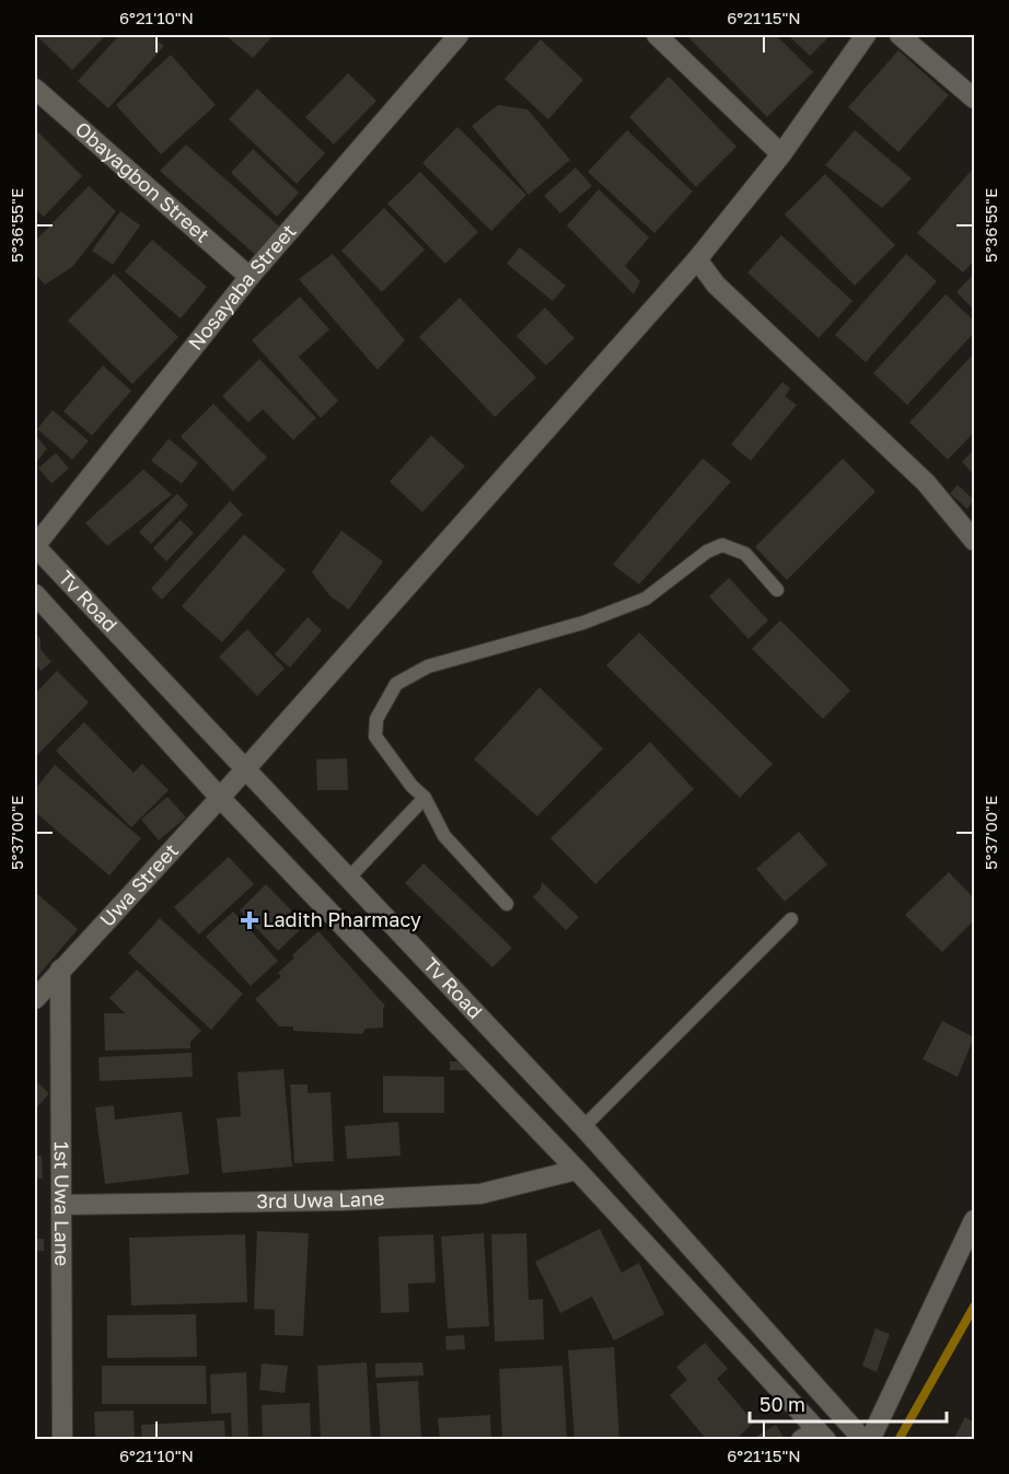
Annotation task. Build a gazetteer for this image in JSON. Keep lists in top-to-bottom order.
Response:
{
  "streets": {
    "street": [
      "Obayagbon Street",
      "Nosayaba Street",
      "Tv Road",
      "Uwa Street",
      "3rd Uwa Lane",
      "1st Uwa Lane"
    ]
  },
  "crossings": [
    ["Obayagbon Street", "Nosayaba Street"],
    ["Nosayaba Street", "Tv Road"],
    ["Tv Road", "Uwa Street"],
    ["Tv Road", "3rd Uwa Lane"],
    ["Uwa Street", "1st Uwa Lane"],
    ["3rd Uwa Lane", "1st Uwa Lane"]
  ],
  "places": {
    "health": ["Ladith Pharmacy"]
  },
  "scale_bar": "50 m",
  "coordinates": [
    "6°21'10\"N",
    "6°21'15\"N",
    "5°36'55\"E",
    "5°37'00\"E"
  ]
}
